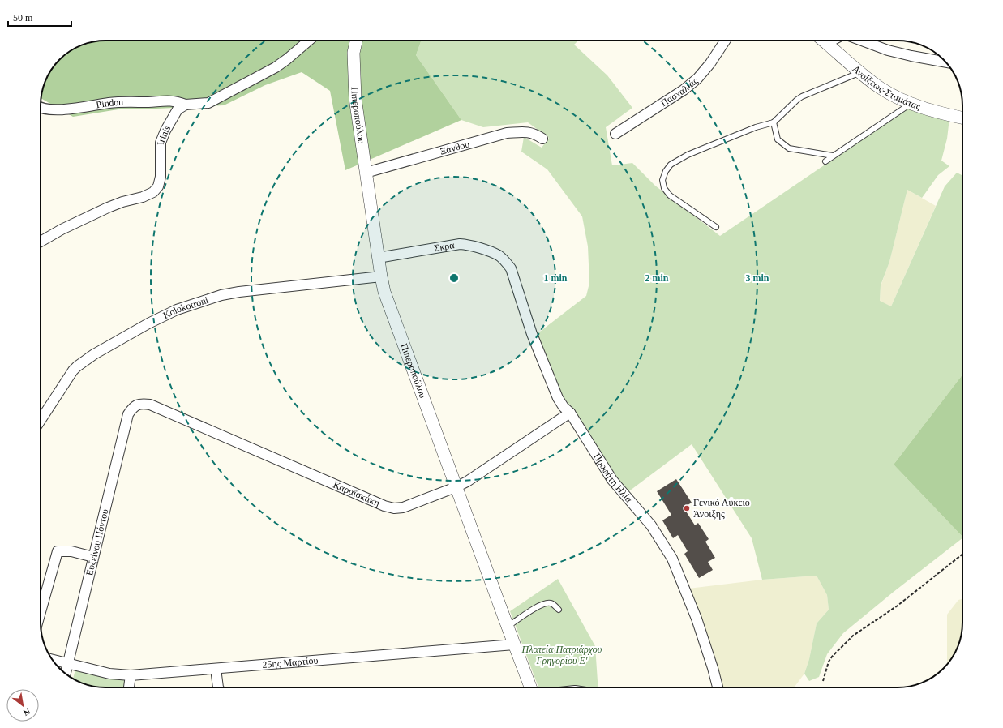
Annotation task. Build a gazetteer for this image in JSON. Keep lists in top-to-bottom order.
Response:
{
  "streets": {
    "street": [
      "Ανοίξεως-Σταμάτας",
      "Πασχαλιάς",
      "Pindou",
      "Πιπεροπούλου",
      "Irinis",
      "Ξάνθου",
      "Σκρα",
      "Kolokotroni",
      "Προφήτη Ηλία",
      "Καραϊσκάκη",
      "Ευξείνου Πόντου",
      "25ης Μαρτίου"
    ]
  },
  "crossings": [
    ["Pindou", "Irinis"],
    ["Πιπεροπούλου", "Ξάνθου"],
    ["Πιπεροπούλου", "Σκρα"],
    ["Πιπεροπούλου", "Kolokotroni"],
    ["Πιπεροπούλου", "Καραϊσκάκη"],
    ["Πιπεροπούλου", "25ης Μαρτίου"],
    ["Σκρα", "Προφήτη Ηλία"],
    ["Προφήτη Ηλία", "Καραϊσκάκη"],
    ["Καραϊσκάκη", "Ευξείνου Πόντου"],
    ["Ευξείνου Πόντου", "25ης Μαρτίου"]
  ],
  "parks": ["Πλατεία Πατριάρχου Γρηγορίου Ε'"],
  "places": ["Γενικό Λύκειο Άνοιξης"],
  "scale_bar": "50 m",
  "north": "bottom right",
  "rings": ["1 min", "2 min", "3 min"]
}
